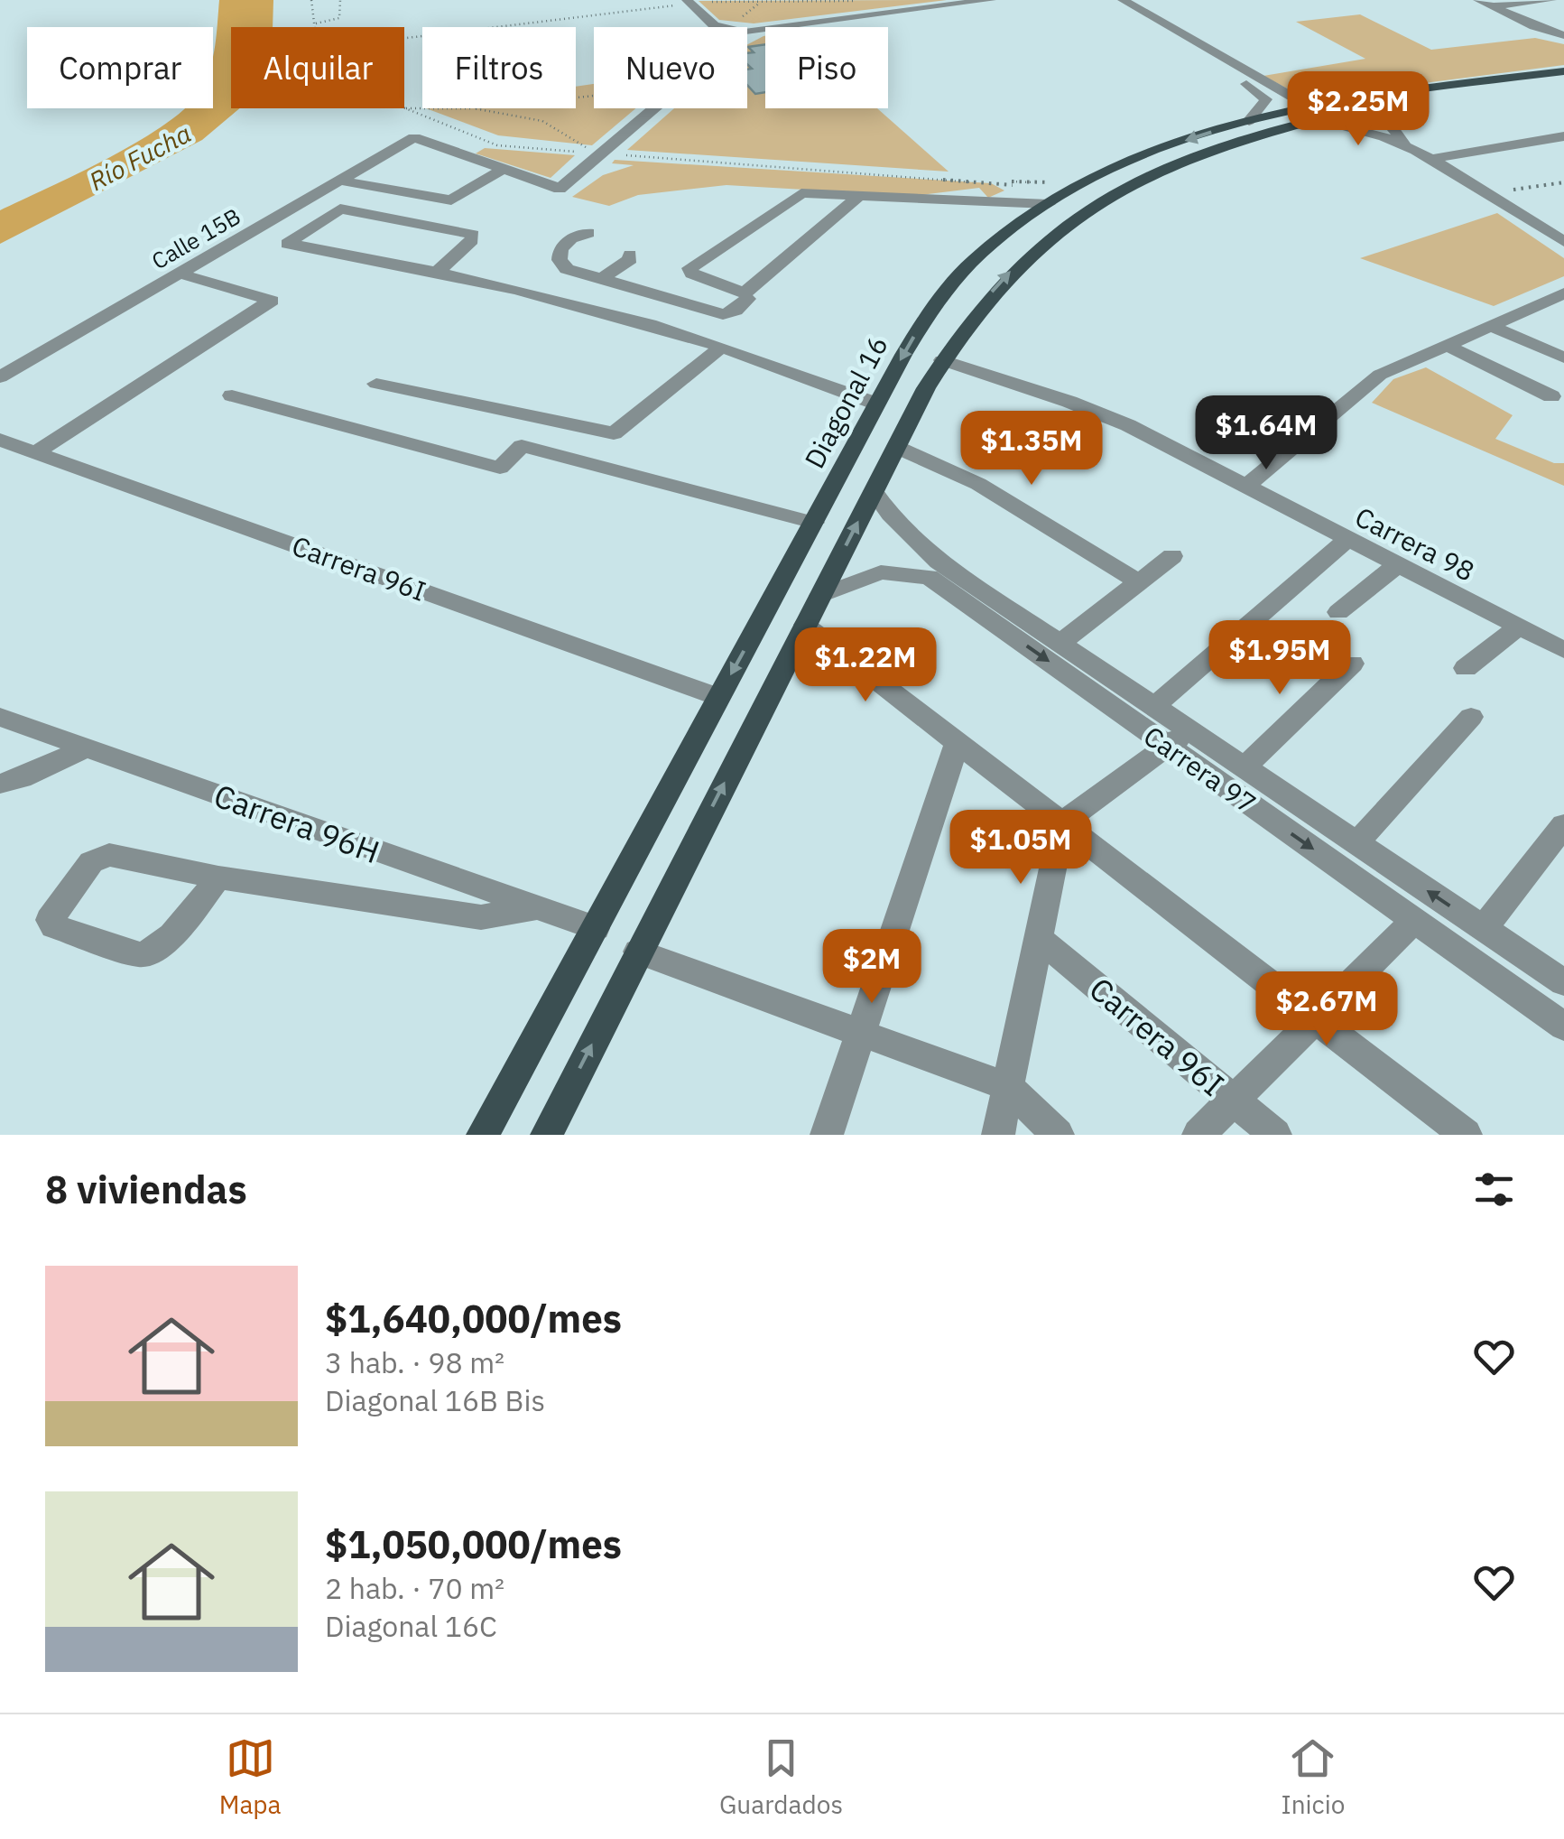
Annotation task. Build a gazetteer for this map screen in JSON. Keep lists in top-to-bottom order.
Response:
{
  "streets": {
    "main road": ["Diagonal 16"],
    "street": [
      "Calle 15B",
      "Carrera 98",
      "Carrera 96I",
      "Carrera 97",
      "Carrera 96H"
    ]
  },
  "crossings": [
    ["Diagonal 16", "Carrera 96I"],
    ["Diagonal 16", "Carrera 96H"]
  ],
  "water": ["Río Fucha"],
  "page": {
    "chip": [
      "Comprar",
      "Alquilar",
      "Filtros",
      "Nuevo",
      "Piso"
    ],
    "price": [
      "$2.25M",
      "$1.64M",
      "$1.35M",
      "$1.95M",
      "$1.22M",
      "$1.05M",
      "$2M",
      "$2.67M"
    ],
    "heading": "8 viviendas",
    "list": [
      {
        "name": "$1,640,000/mes",
        "note": "3 hab. · 98 m² · Diagonal 16B Bis"
      },
      {
        "name": "$1,050,000/mes",
        "note": "2 hab. · 70 m² · Diagonal 16C"
      }
    ],
    "tabs": ["Mapa", "Guardados", "Inicio"]
  }
}
